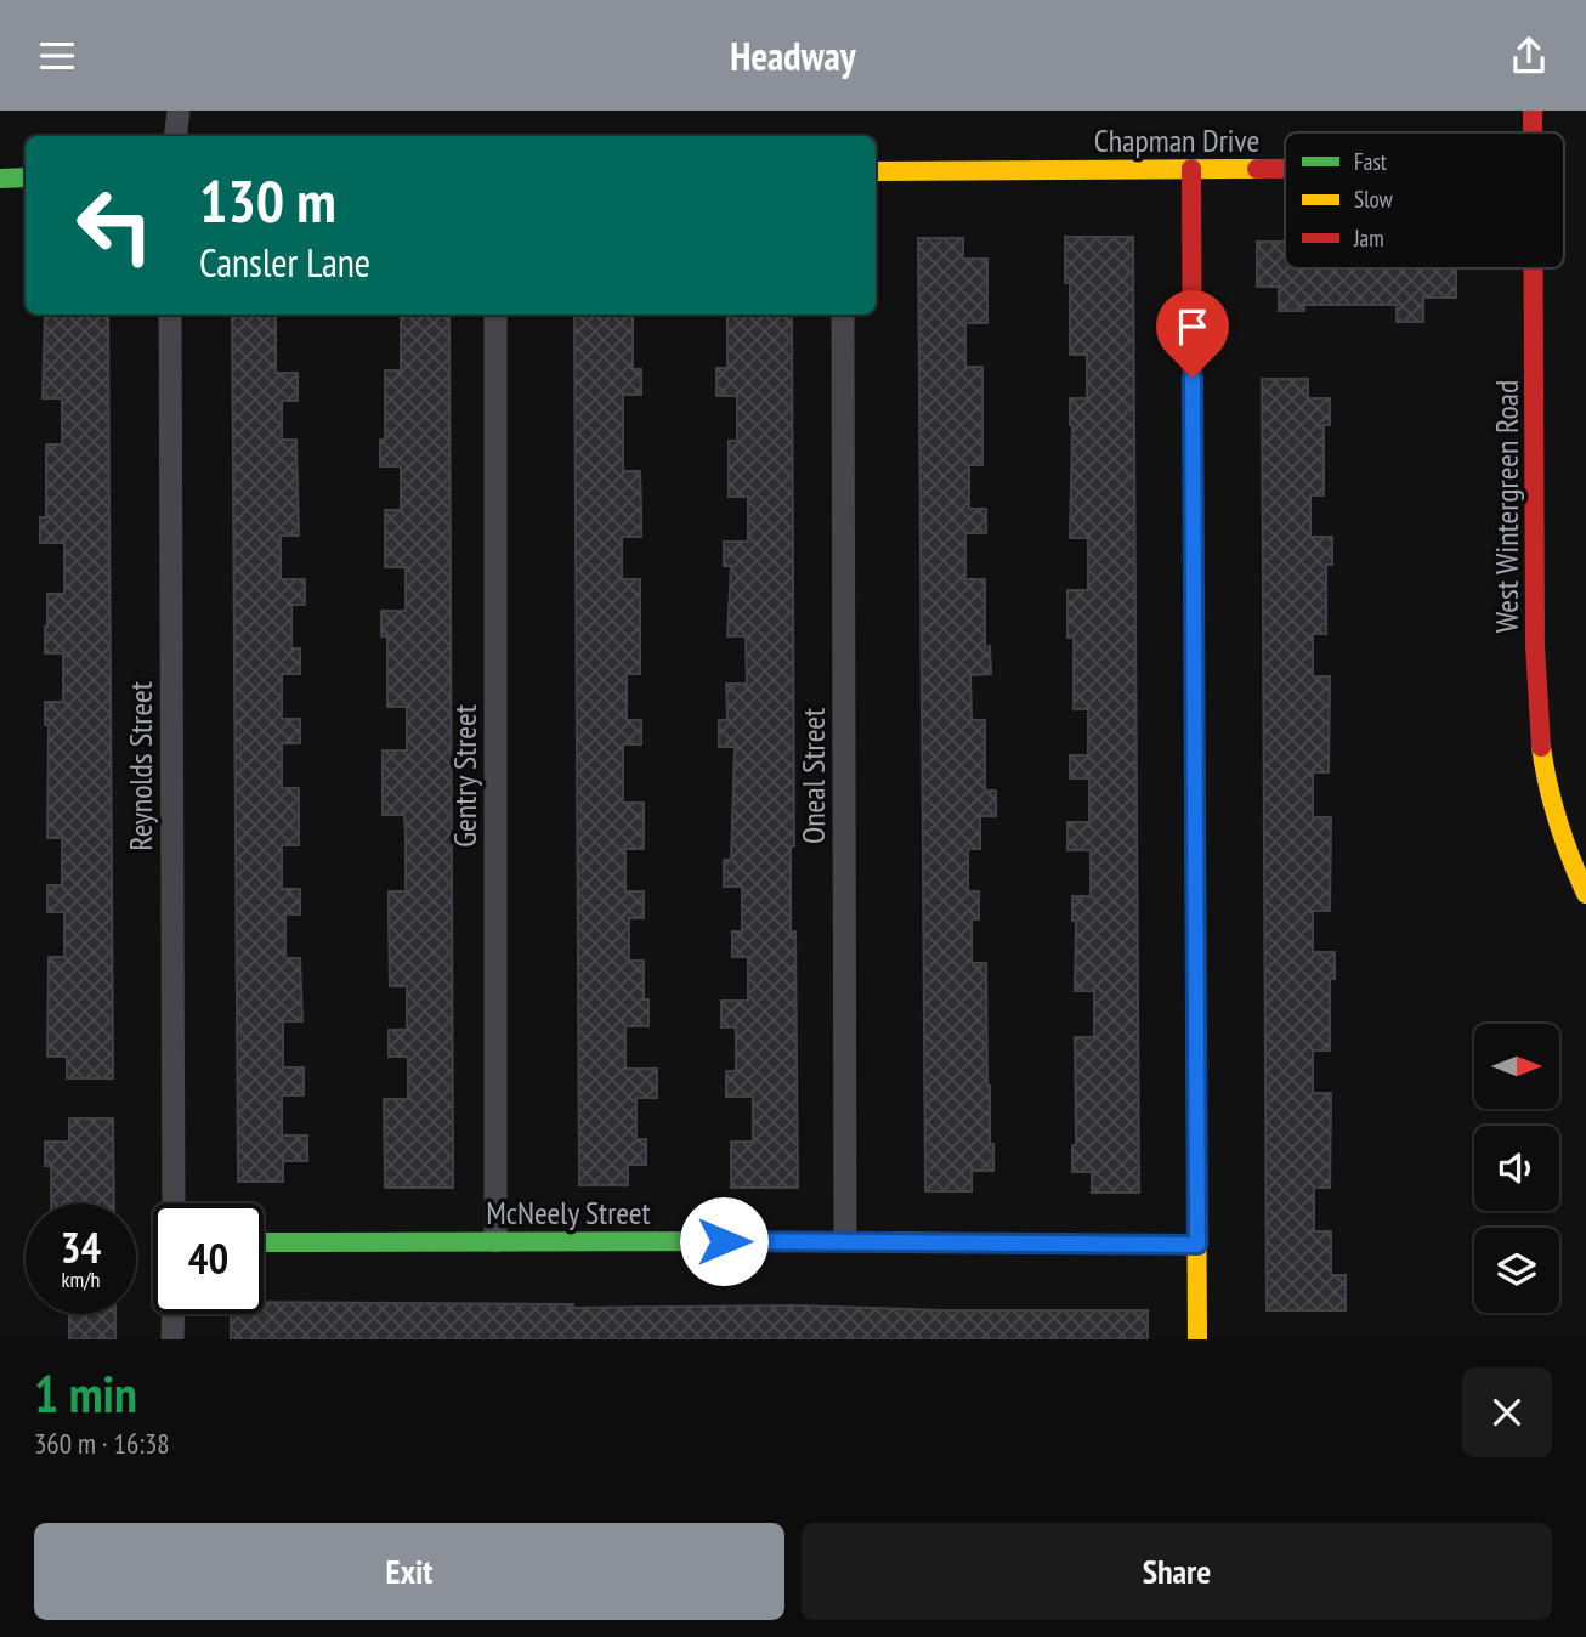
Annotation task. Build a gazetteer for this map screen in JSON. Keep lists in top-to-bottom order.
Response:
{
  "streets": {
    "street": [
      "Chapman Drive",
      "West Wintergreen Road",
      "Reynolds Street",
      "Gentry Street",
      "Oneal Street",
      "McNeely Street"
    ]
  },
  "crossings": [
    ["Gentry Street", "McNeely Street"],
    ["Oneal Street", "McNeely Street"]
  ],
  "legend": ["Fast", "Slow", "Jam"],
  "north": "right",
  "page": {
    "header": "Headway",
    "turn": ["130 m", "Cansler Lane"],
    "speed": "34 km/h",
    "limit": "40",
    "heading": ["1 min", "360 m · 16:38"],
    "buttons": ["Exit", "Share"]
  }
}
